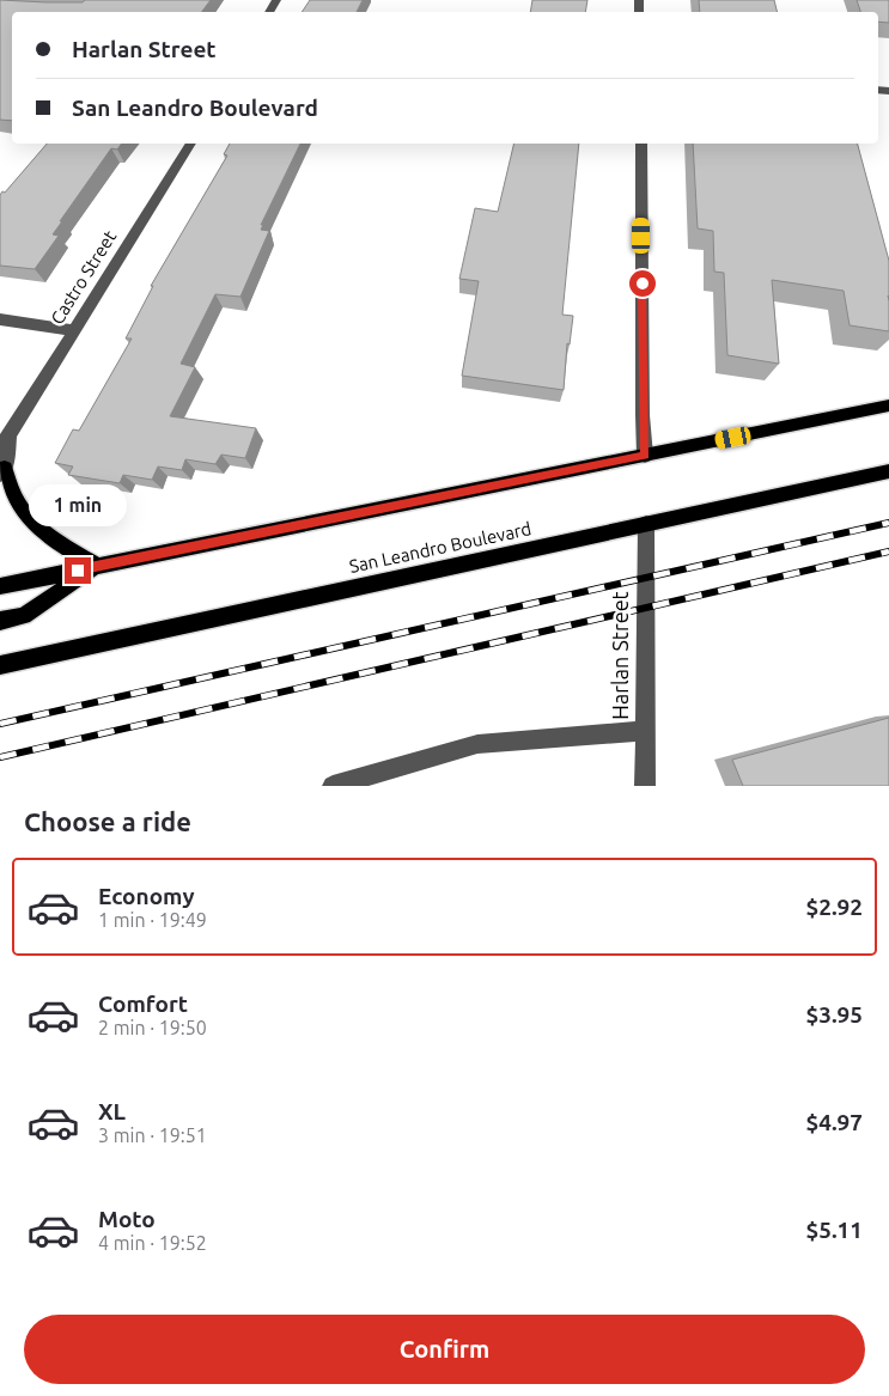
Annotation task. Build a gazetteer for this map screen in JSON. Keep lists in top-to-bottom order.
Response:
{
  "streets": {
    "main road": ["San Leandro Boulevard"],
    "street": ["Castro Street", "Harlan Street"]
  },
  "crossings": [
    ["San Leandro Boulevard", "Harlan Street"]
  ],
  "page": {
    "banner": ["Harlan Street", "San Leandro Boulevard"],
    "bubble": "1 min",
    "heading": "Choose a ride",
    "list": [
      {
        "name": "Economy",
        "note": "1 min · 19:49",
        "value": "$2.92"
      },
      {
        "name": "Comfort",
        "note": "2 min · 19:50",
        "value": "$3.95"
      },
      {
        "name": "XL",
        "note": "3 min · 19:51",
        "value": "$4.97"
      },
      {
        "name": "Moto",
        "note": "4 min · 19:52",
        "value": "$5.11"
      }
    ],
    "buttons": "Confirm"
  }
}
